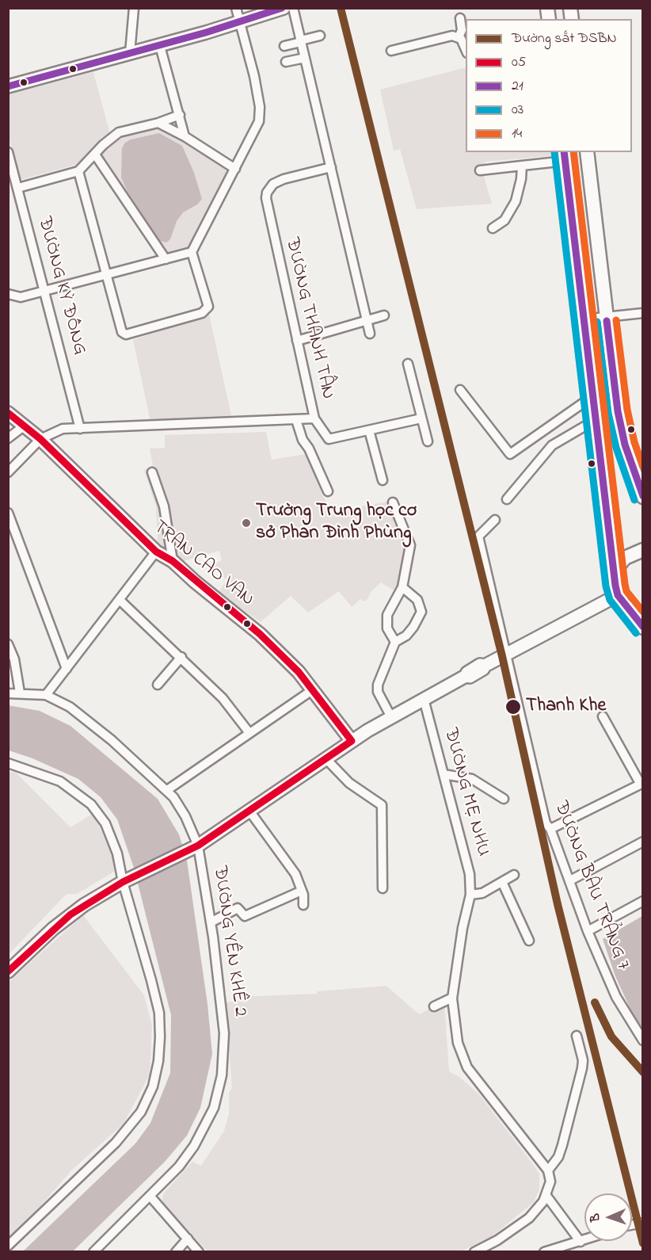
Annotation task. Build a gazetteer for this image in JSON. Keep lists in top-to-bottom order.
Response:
{
  "streets": {
    "main road": ["TRAN CAO VAN"],
    "street": [
      "ĐƯỜNG KỲ ĐỒNG",
      "ĐƯỜNG THANH TÂN",
      "ĐƯỜNG MẸ NHU",
      "ĐƯỜNG BÀU TRẢNG 7",
      "ĐƯỜNG YÊN KHÊ 2"
    ]
  },
  "crossings": [
    ["ĐƯỜNG KỲ ĐỒNG", "ĐƯỜNG THANH TÂN"],
    ["ĐƯỜNG THANH TÂN", "TRAN CAO VAN"]
  ],
  "places": ["Trường Trung học cơ sở Phan Đình Phùng", "Thanh Khe"],
  "lines": [
    "rail line ĐSBN",
    "transit line 21",
    "transit line 03",
    "transit line 14",
    "transit line 05"
  ],
  "legend": [
    "Đường sắt ĐSBN",
    "05",
    "21",
    "03",
    "14"
  ],
  "north": "left"
}
